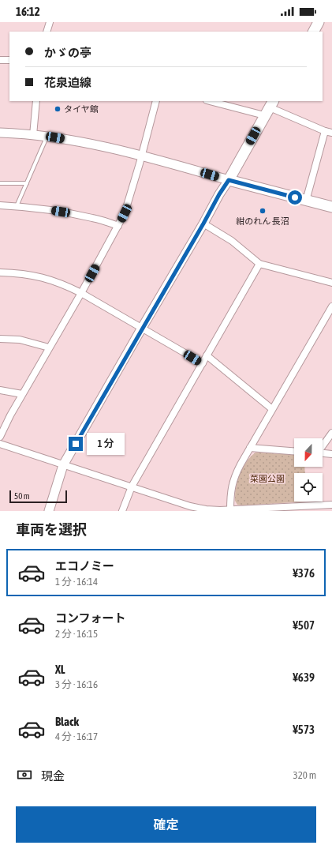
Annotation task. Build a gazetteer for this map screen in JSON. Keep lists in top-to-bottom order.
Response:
{
  "parks": ["菜園公園"],
  "places": ["タイヤ館", "紺のれん 長沼"],
  "scale_bar": "50 m",
  "north": "bottom",
  "page": {
    "status": "16:12",
    "banner": ["かゞの亭", "花泉迫線"],
    "bubble": "1 分",
    "scale": "50 m",
    "heading": "車両を選択",
    "list": [
      {
        "name": "エコノミー",
        "note": "1 分 · 16:14",
        "value": "¥376"
      },
      {
        "name": "コンフォート",
        "note": "2 分 · 16:15",
        "value": "¥507"
      },
      {
        "name": "XL",
        "note": "3 分 · 16:16",
        "value": "¥639"
      },
      {
        "name": "Black",
        "note": "4 分 · 16:17",
        "value": "¥573"
      }
    ],
    "pay": ["現金", "320 m"],
    "buttons": "確定"
  }
}
